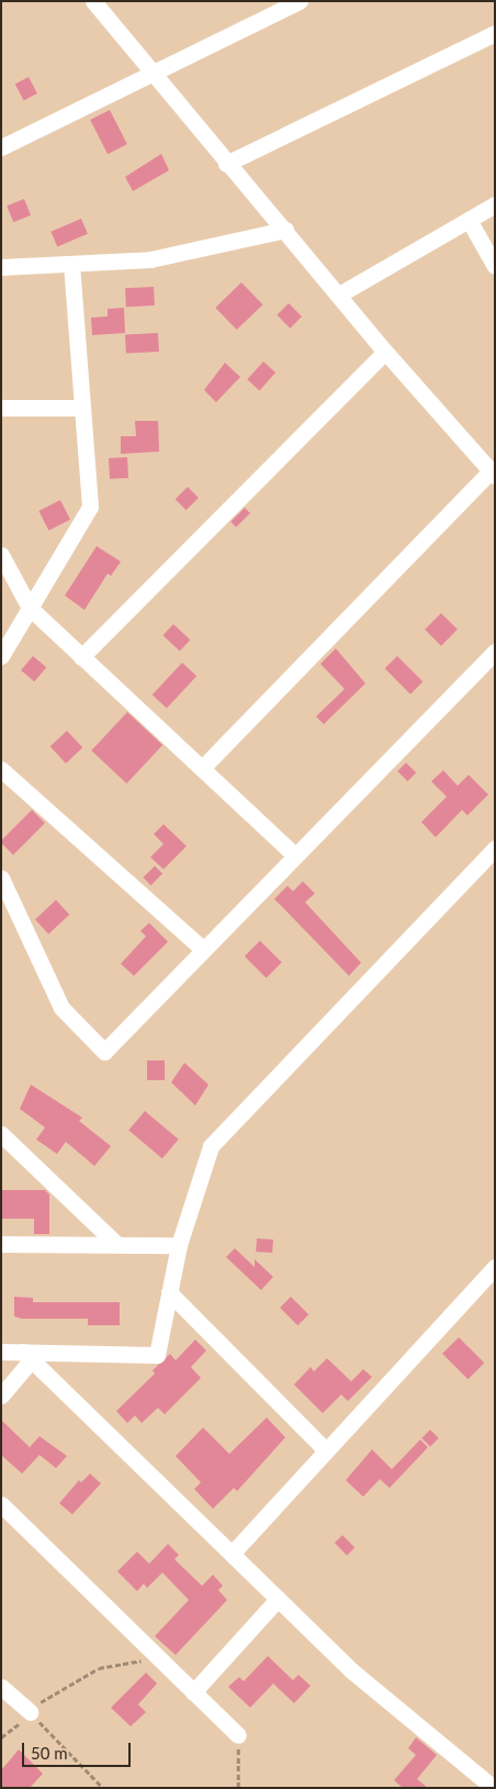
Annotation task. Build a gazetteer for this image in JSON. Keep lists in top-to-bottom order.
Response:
{
  "scale_bar": "50 m"
}
